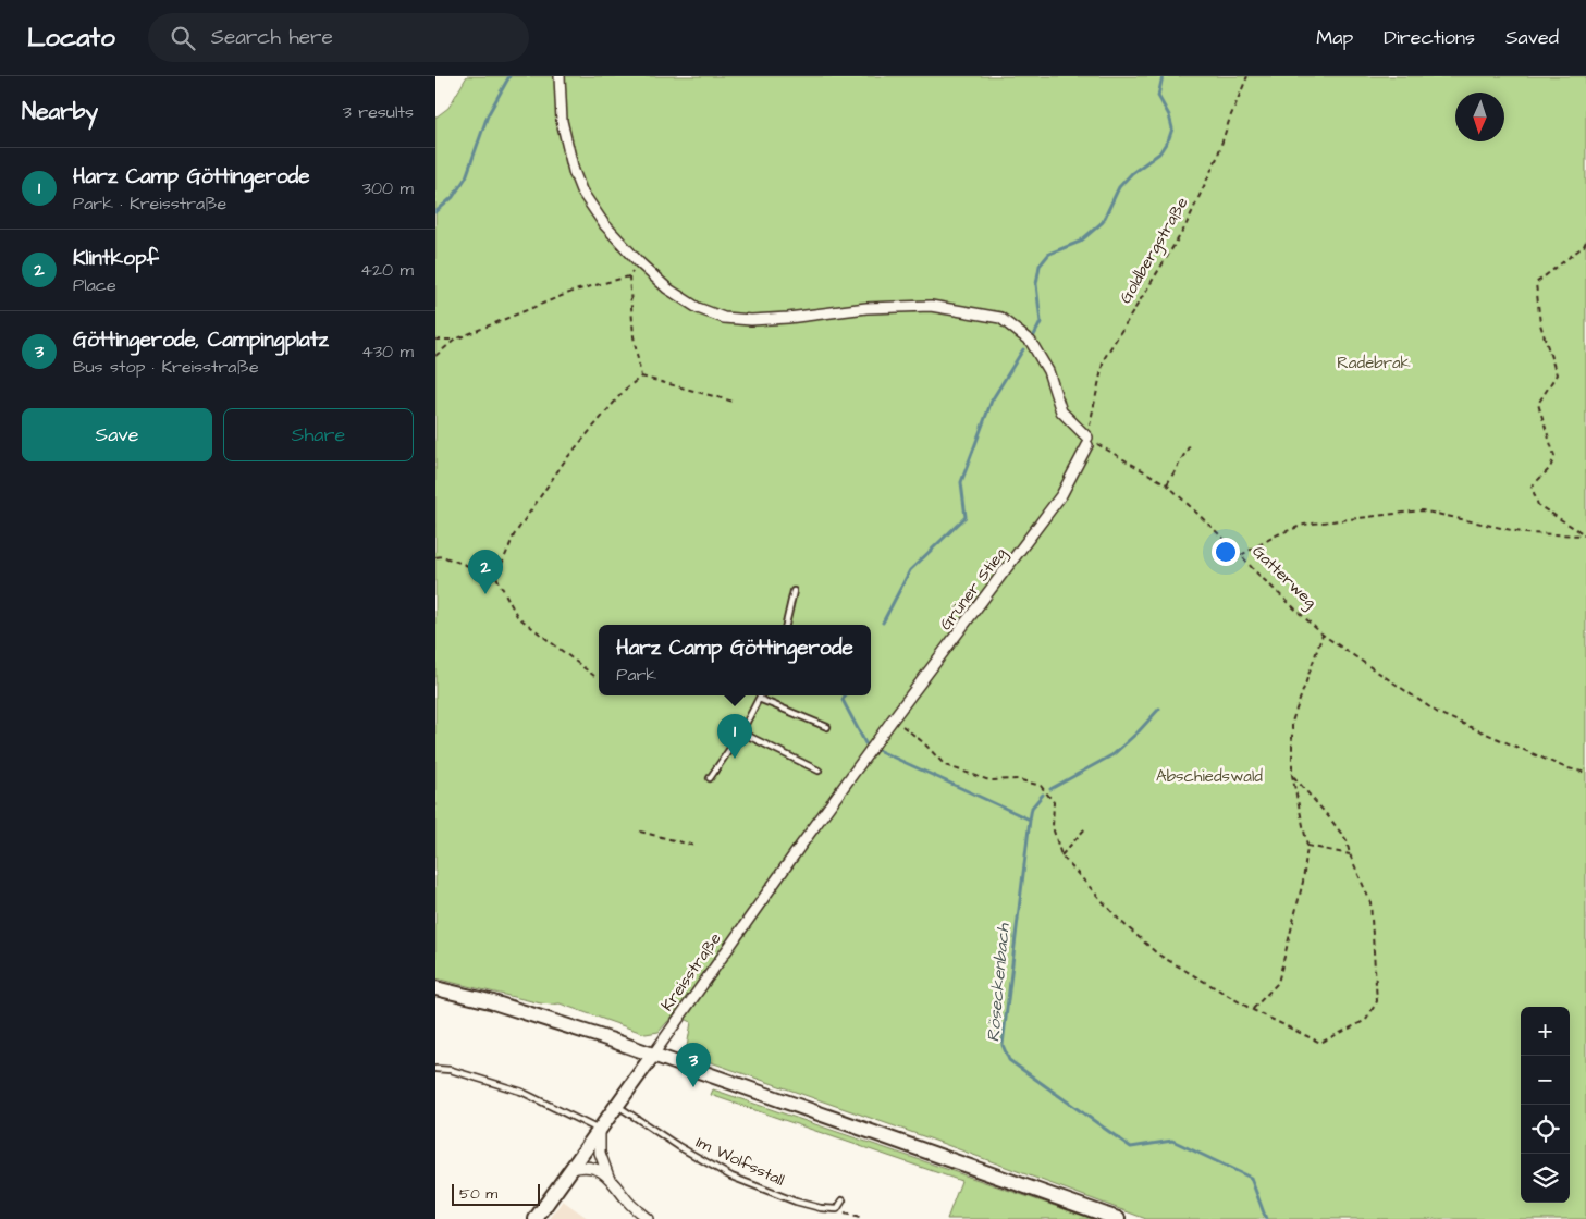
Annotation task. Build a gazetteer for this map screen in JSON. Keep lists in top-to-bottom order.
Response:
{
  "streets": {
    "main road": ["Kreisstraße"],
    "street": ["Grüner Stieg"],
    "lane": ["Im Wolfsstall"],
    "path": ["Goldbergstraße", "Gatterweg"]
  },
  "crossings": [
    ["Goldbergstraße", "Gatterweg"],
    ["Goldbergstraße", "Grüner Stieg"],
    ["Gatterweg", "Grüner Stieg"],
    ["Grüner Stieg", "Kreisstraße"],
    ["Kreisstraße", "Im Wolfsstall"]
  ],
  "water": ["Röseckenbach"],
  "parks": ["Radebrak", "Abschiedswald"],
  "scale_bar": "50 m",
  "north": "bottom",
  "page": {
    "header": "Locato",
    "search": "Search here",
    "nav": ["Map", "Directions", "Saved"],
    "heading": ["Nearby", "3 results"],
    "list": [
      {
        "mark": "1",
        "name": "Harz Camp Göttingerode",
        "note": "Park · Kreisstraße",
        "value": "300 m"
      },
      {
        "mark": "2",
        "name": "Klintkopf",
        "note": "Place",
        "value": "420 m"
      },
      {
        "mark": "3",
        "name": "Göttingerode, Campingplatz",
        "note": "Bus stop · Kreisstraße",
        "value": "430 m"
      }
    ],
    "buttons": ["Save", "Share"],
    "pins": ["2", "1", "3"],
    "popup": ["Harz Camp Göttingerode", "Park"],
    "map_buttons": ["+", "−"],
    "scale": "50 m"
  }
}
